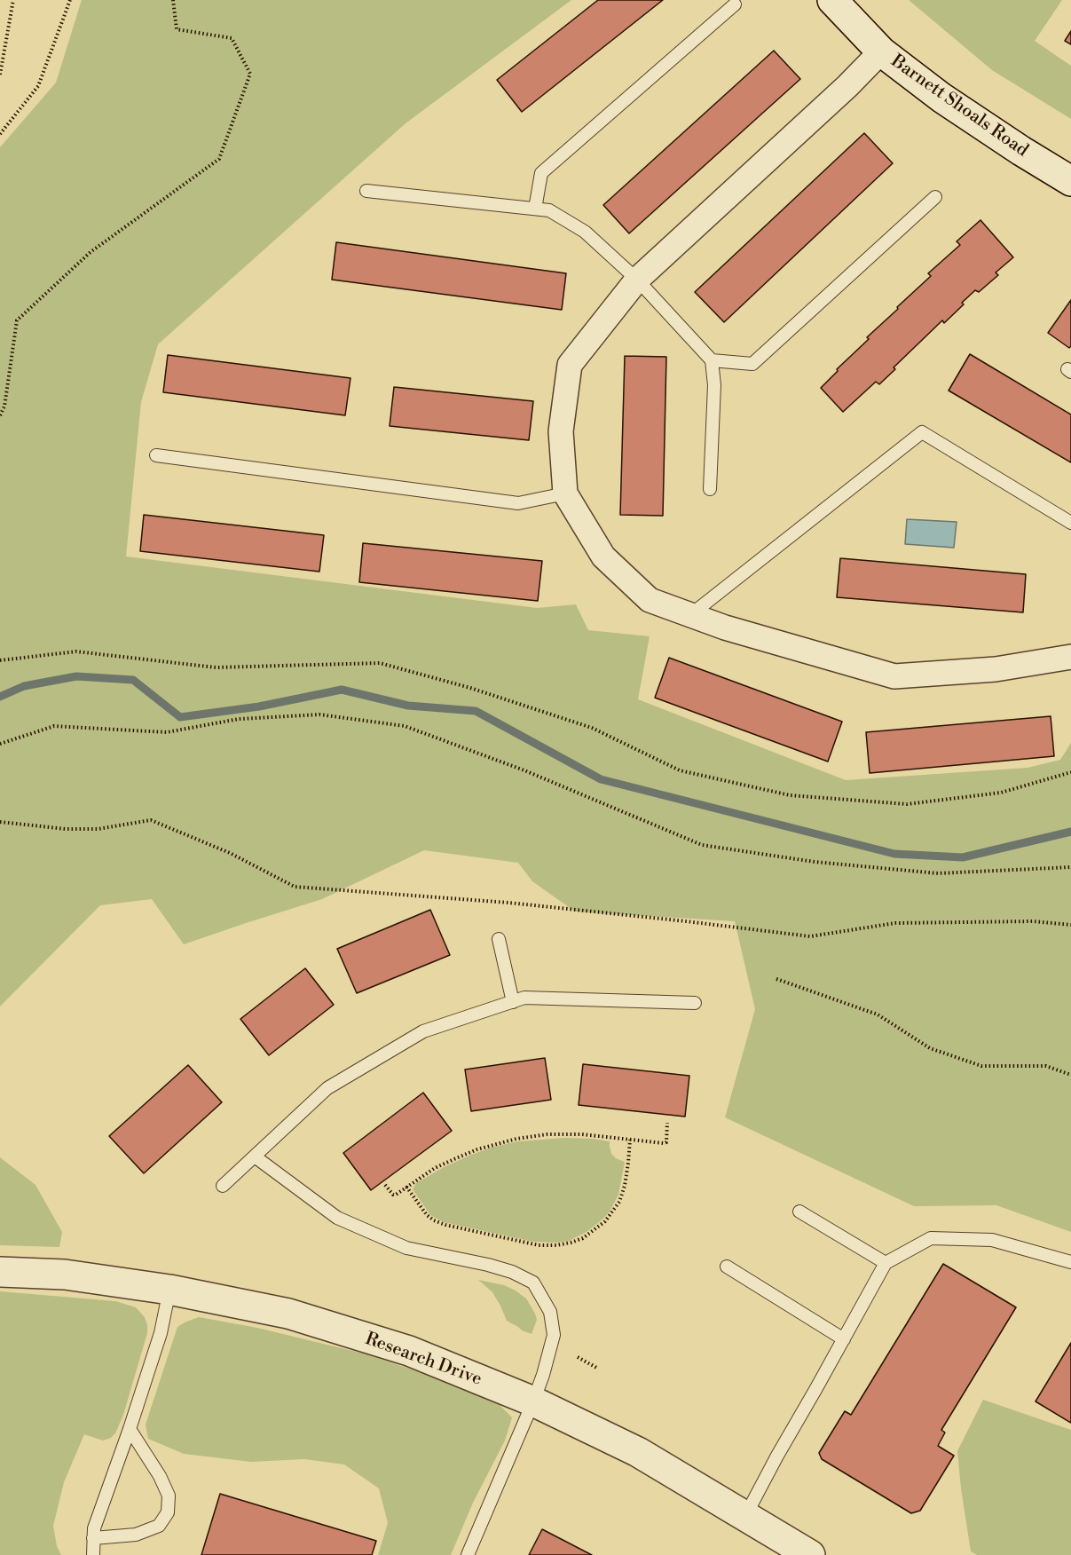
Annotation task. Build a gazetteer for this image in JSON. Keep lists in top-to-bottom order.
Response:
{
  "streets": {
    "street": ["Barnett Shoals Road", "Research Drive"]
  }
}
